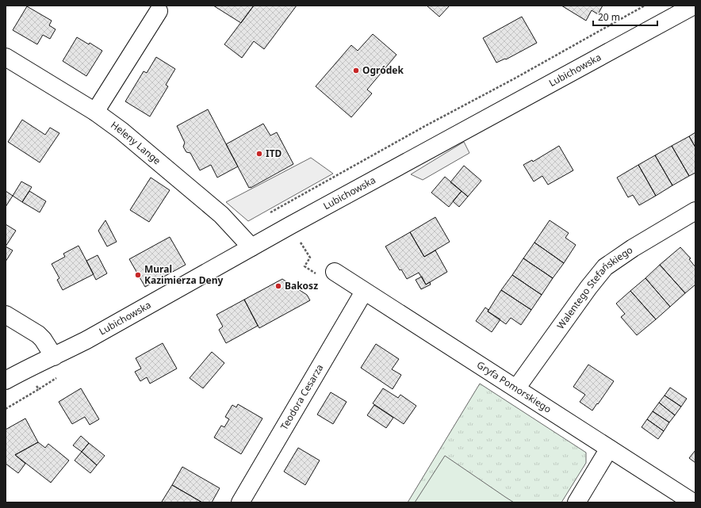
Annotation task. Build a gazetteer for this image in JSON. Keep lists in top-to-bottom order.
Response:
{
  "streets": {
    "street": [
      "Lubichowska",
      "Heleny Lange",
      "Walentego Stefańskiego",
      "Gryfa Pomorskiego",
      "Teodora Cesarza"
    ]
  },
  "crossings": [
    ["Lubichowska", "Heleny Lange"],
    ["Walentego Stefańskiego", "Gryfa Pomorskiego"],
    ["Gryfa Pomorskiego", "Teodora Cesarza"]
  ],
  "places": [
    "Ogródek",
    "ITD",
    "Mural Kazimierza Deny",
    "Bakosz"
  ],
  "scale_bar": "20 m"
}
